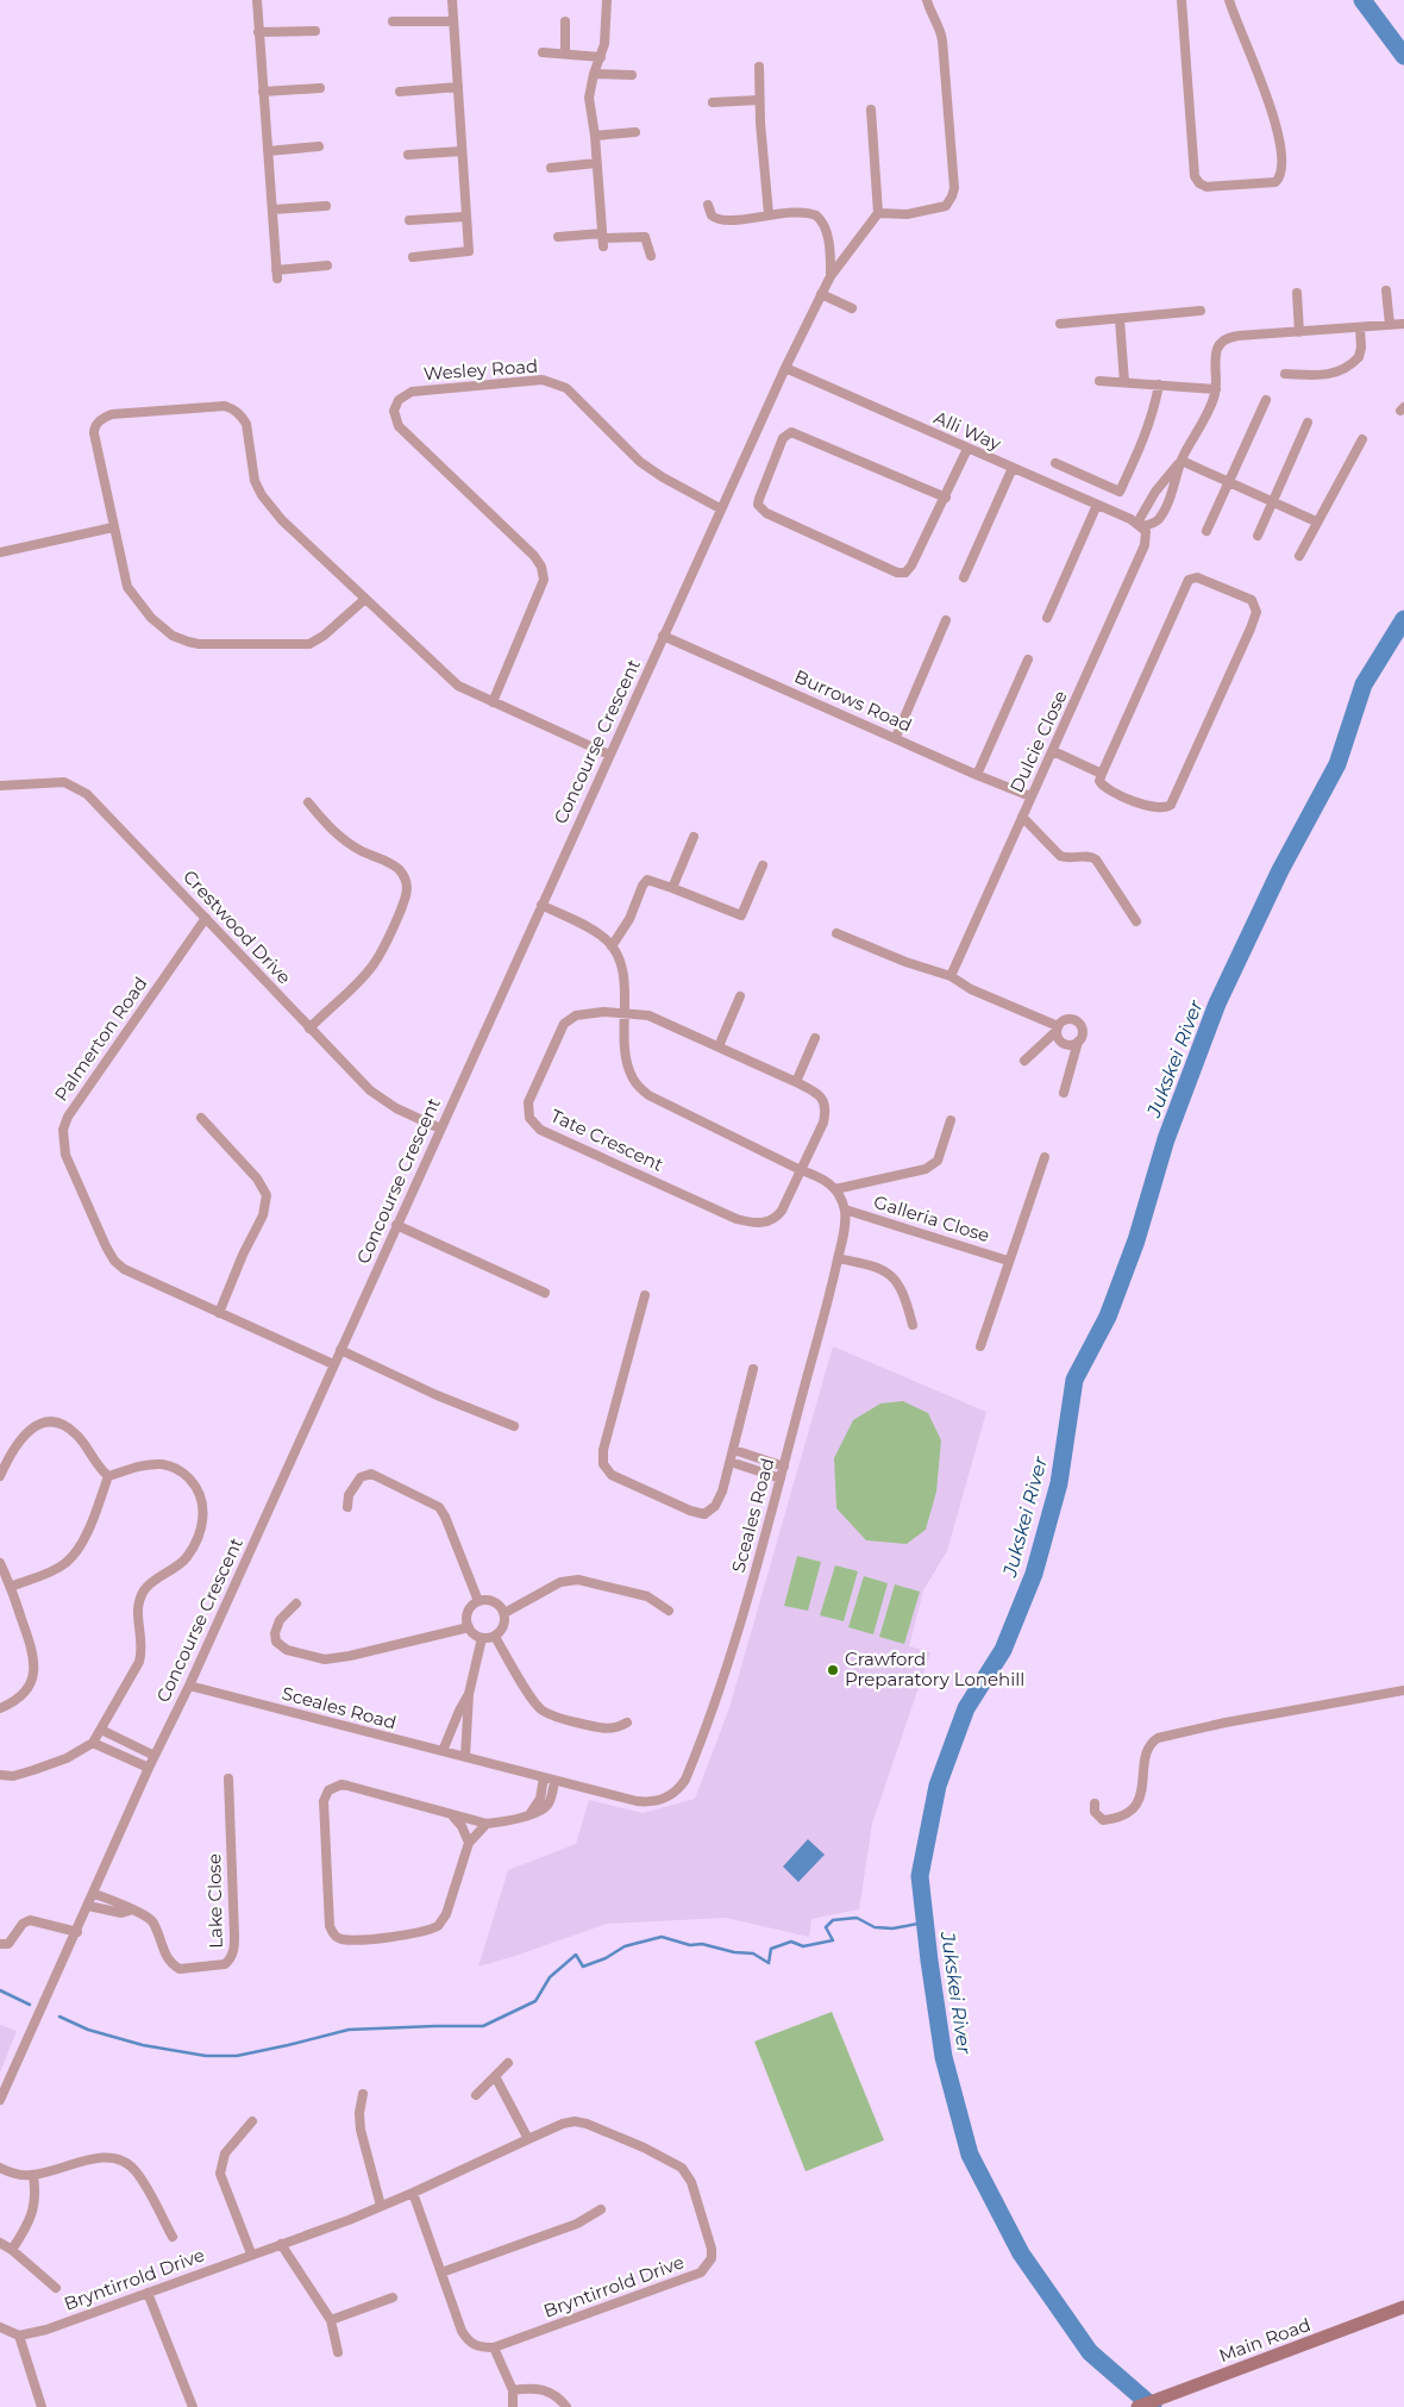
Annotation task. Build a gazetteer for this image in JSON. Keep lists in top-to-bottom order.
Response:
{
  "streets": {
    "main road": ["Main Road"],
    "street": [
      "Wesley Road",
      "Alli Way",
      "Burrows Road",
      "Concourse Crescent",
      "Dulcie Close",
      "Crestwood Drive",
      "Palmerton Road",
      "Tate Crescent",
      "Galleria Close",
      "Sceales Road",
      "Lake Close",
      "Bryntirrold Drive"
    ]
  },
  "crossings": [
    ["Wesley Road", "Concourse Crescent"],
    ["Alli Way", "Concourse Crescent"],
    ["Alli Way", "Dulcie Close"],
    ["Burrows Road", "Concourse Crescent"],
    ["Burrows Road", "Dulcie Close"],
    ["Concourse Crescent", "Crestwood Drive"],
    ["Concourse Crescent", "Palmerton Road"],
    ["Concourse Crescent", "Sceales Road"],
    ["Concourse Crescent", "Lake Close"],
    ["Crestwood Drive", "Palmerton Road"],
    ["Galleria Close", "Sceales Road"]
  ],
  "water": ["Jukskei River"],
  "places": ["Crawford Preparatory Lonehill"]
}
